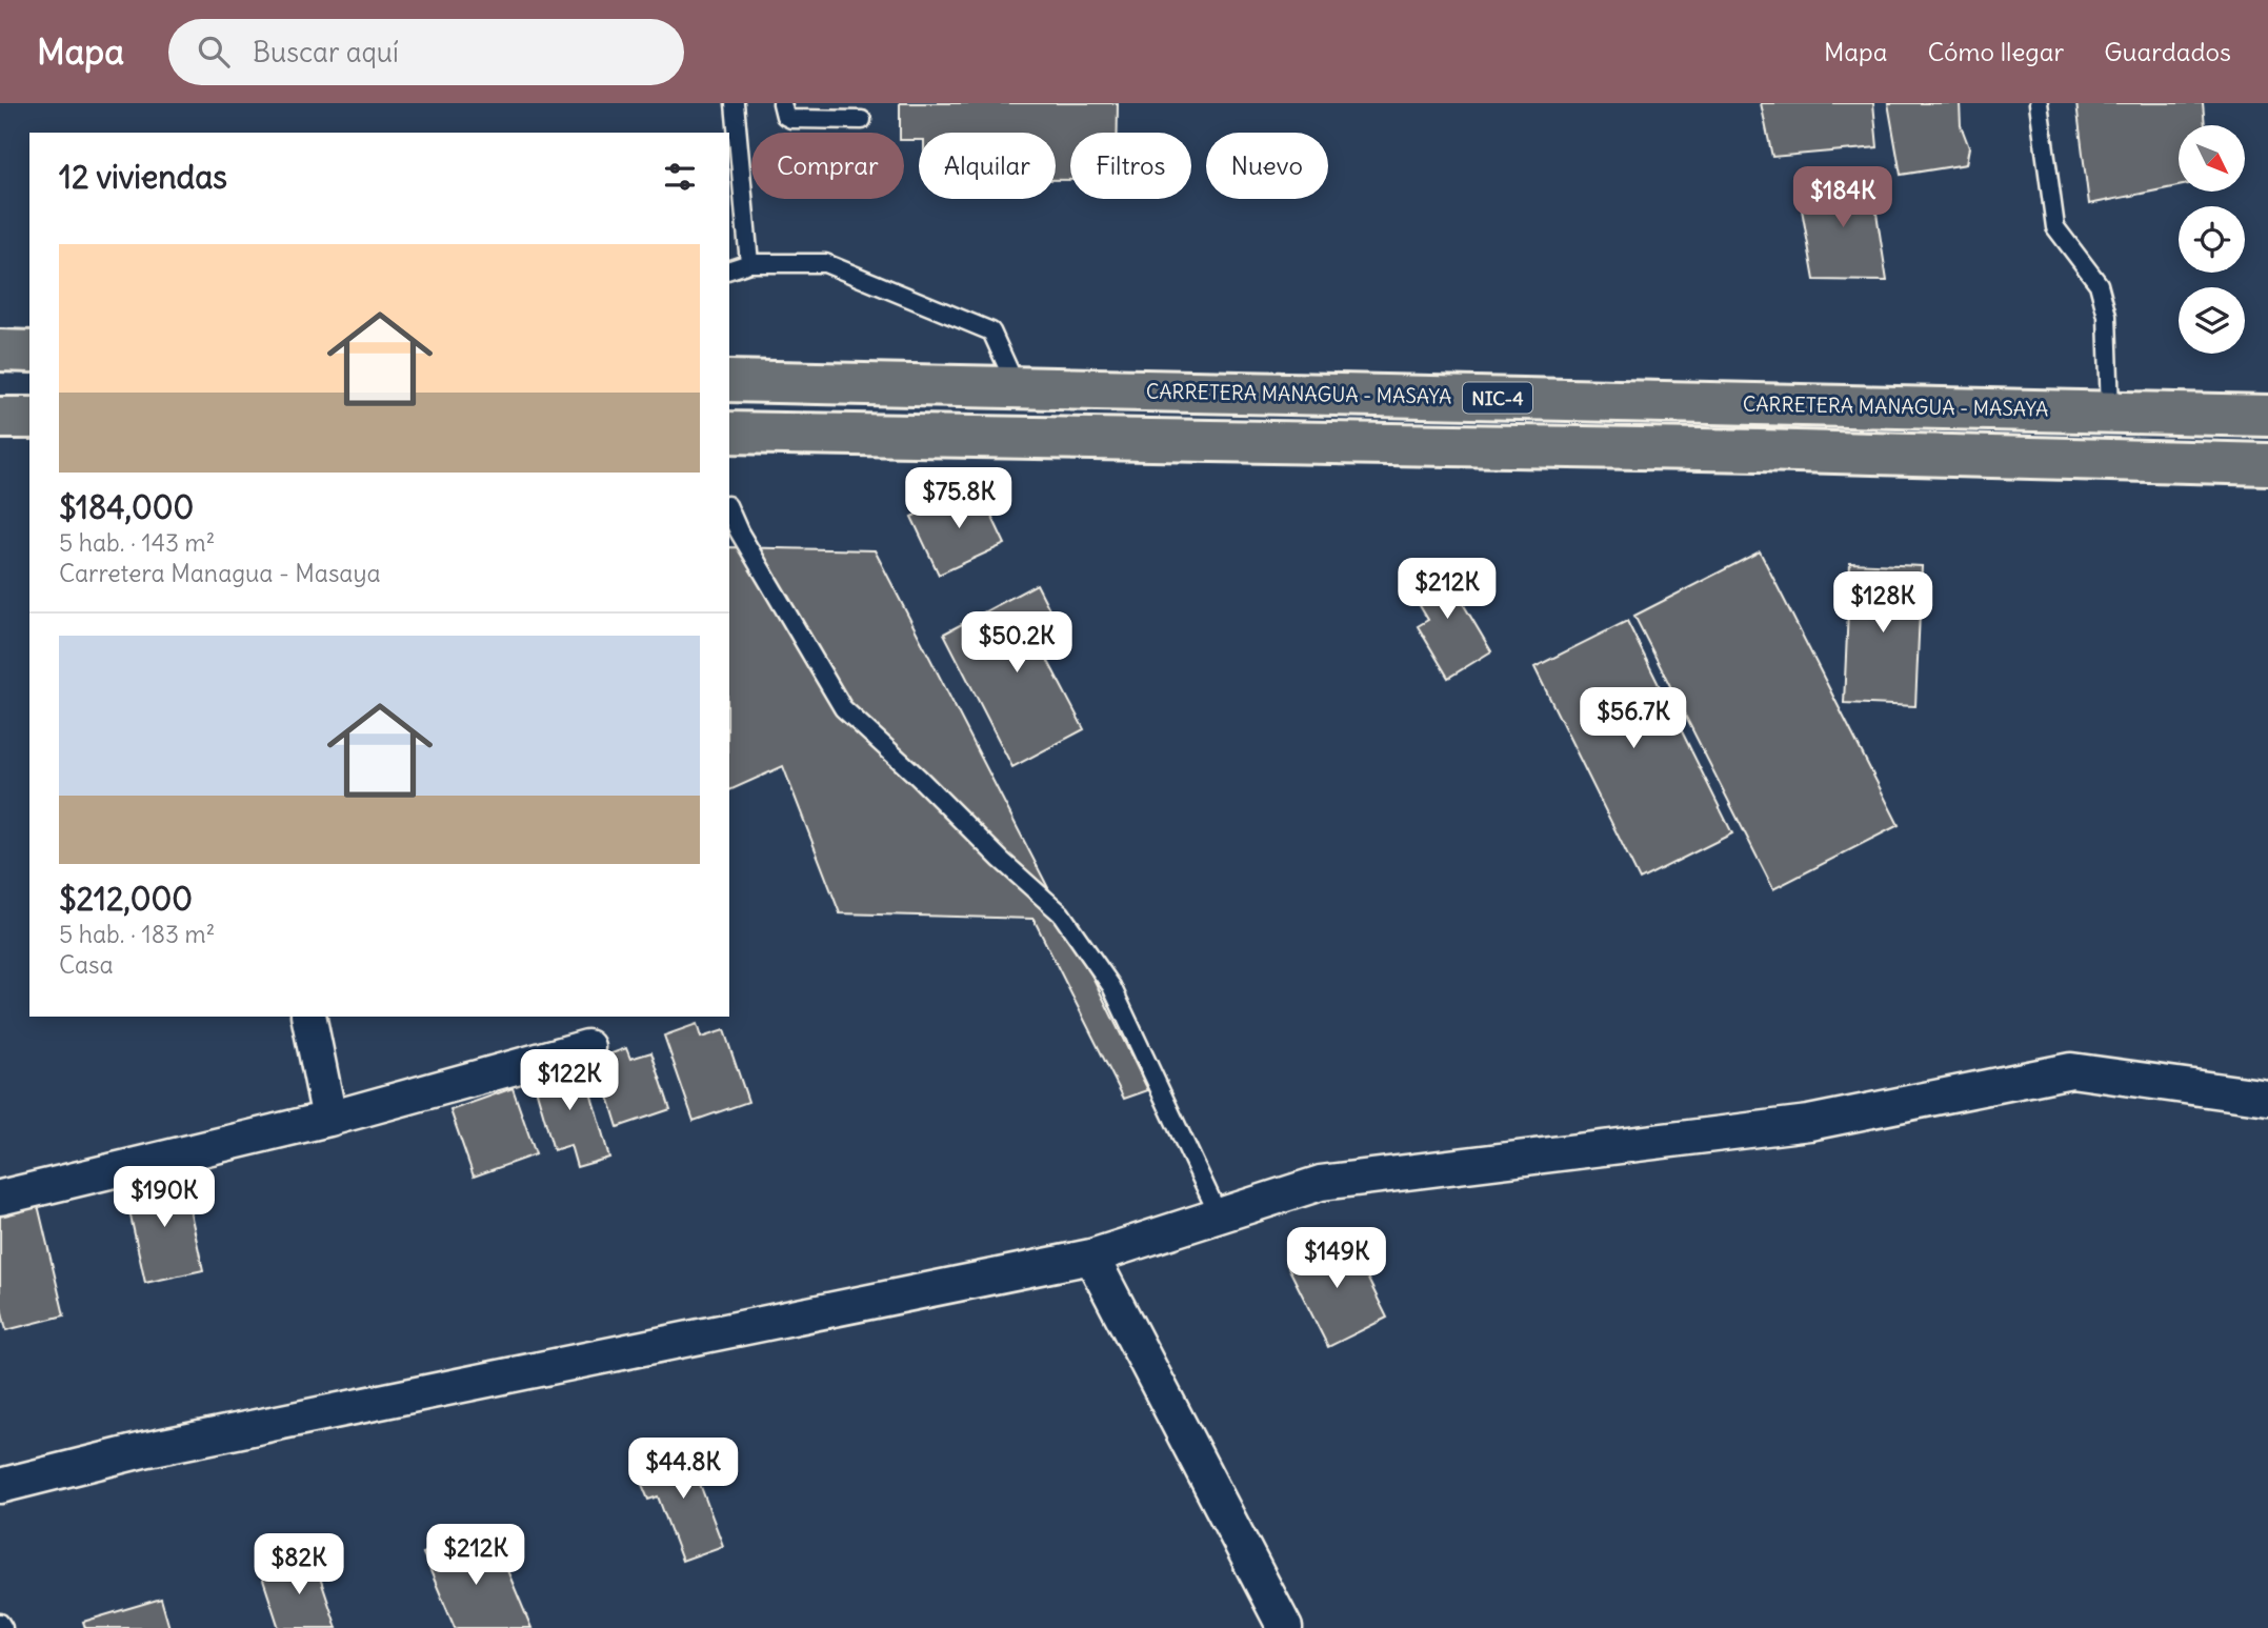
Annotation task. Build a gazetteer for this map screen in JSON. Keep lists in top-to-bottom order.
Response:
{
  "streets": {
    "highway": ["CARRETERA MANAGUA - MASAYA", "NIC-4"]
  },
  "north": "bottom right",
  "page": {
    "header": "Mapa",
    "search": "Buscar aquí",
    "nav": ["Mapa", "Cómo llegar", "Guardados"],
    "chip": [
      "Comprar",
      "Alquilar",
      "Filtros",
      "Nuevo"
    ],
    "heading": "12 viviendas",
    "price": [
      "$184K",
      "$75.8K",
      "$212K",
      "$128K",
      "$50.2K",
      "$56.7K",
      "$122K",
      "$190K",
      "$149K",
      "$44.8K",
      "$212K",
      "$82K"
    ],
    "list": [
      {
        "name": "$184,000",
        "note": "5 hab. · 143 m² · Carretera Managua - Masaya"
      },
      {
        "name": "$212,000",
        "note": "5 hab. · 183 m² · Casa"
      }
    ]
  }
}
